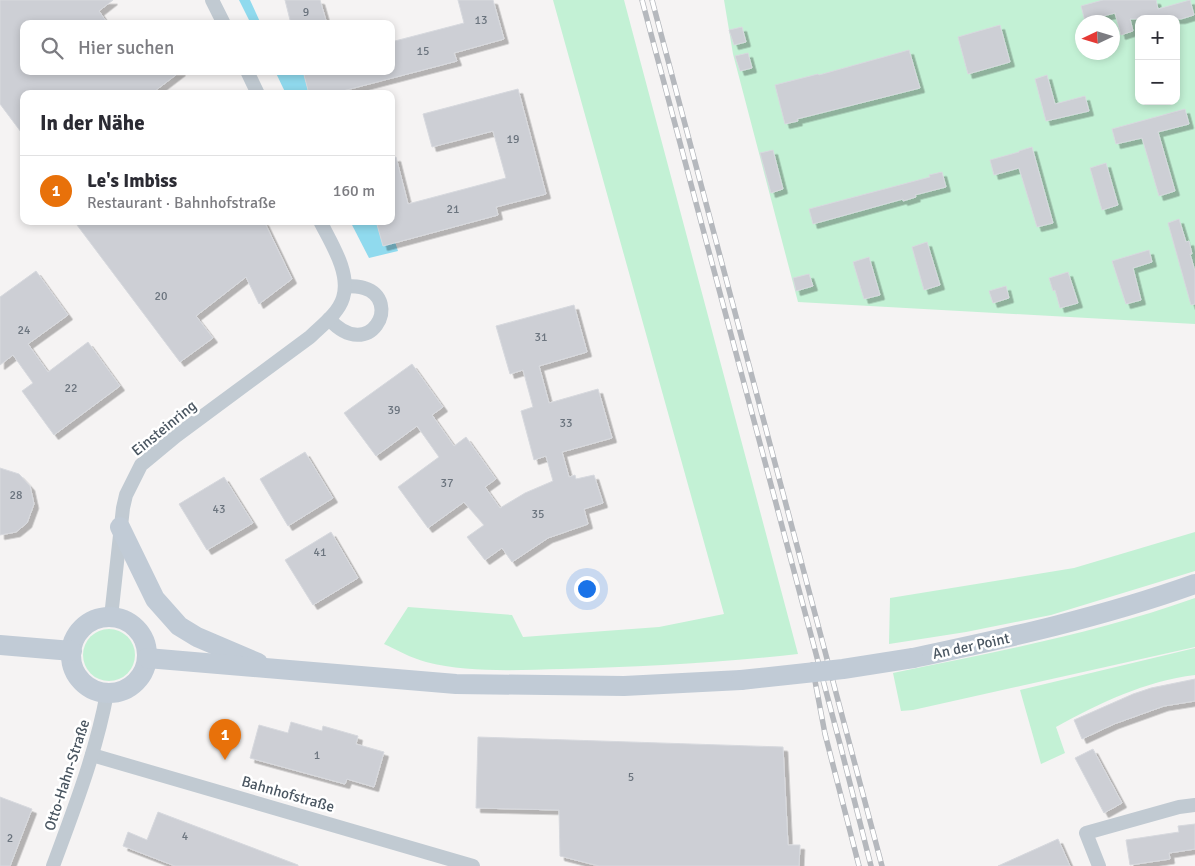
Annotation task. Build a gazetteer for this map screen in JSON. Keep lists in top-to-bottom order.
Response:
{
  "streets": {
    "street": [
      "Einsteinring",
      "An der Point",
      "Otto-Hahn-Straße",
      "Bahnhofstraße"
    ]
  },
  "crossings": [
    ["Einsteinring", "An der Point"],
    ["Einsteinring", "Otto-Hahn-Straße"],
    ["An der Point", "Otto-Hahn-Straße"],
    ["Otto-Hahn-Straße", "Bahnhofstraße"]
  ],
  "house_numbers": [
    "9",
    "13",
    "15",
    "19",
    "21",
    "20",
    "24",
    "31",
    "22",
    "39",
    "33",
    "37",
    "28",
    "43",
    "35",
    "41",
    "1",
    "5",
    "4",
    "2"
  ],
  "north": "left",
  "page": {
    "map_buttons": ["+", "−"],
    "search": "Hier suchen",
    "heading": "In der Nähe",
    "list": [
      {
        "mark": "1",
        "name": "Le's Imbiss",
        "note": "Restaurant · Bahnhofstraße",
        "value": "160 m"
      }
    ],
    "pins": "1"
  }
}
